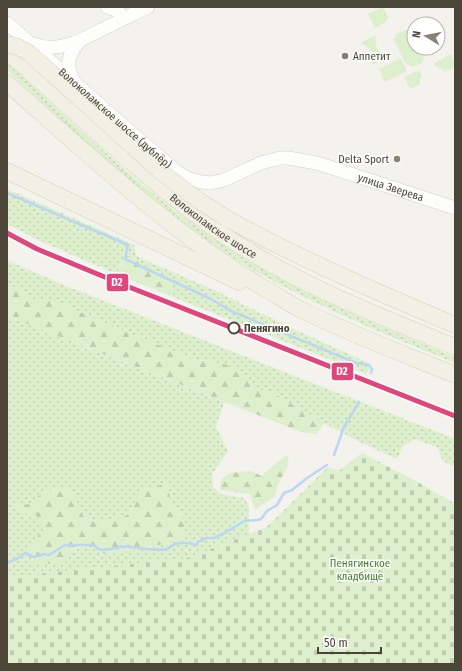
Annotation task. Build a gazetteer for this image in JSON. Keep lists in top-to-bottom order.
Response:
{
  "streets": {
    "main road": ["Волоколамское шоссе"],
    "street": ["Волоколамское шоссе (дублёр)", "улица Зверева"]
  },
  "crossings": [
    ["Волоколамское шоссе (дублёр)", "улица Зверева"]
  ],
  "parks": ["Пенягинское кладбище"],
  "places": ["Аппетит", "Delta Sport", "Пенягино"],
  "lines": ["transit line D2"],
  "scale_bar": "50 m",
  "north": "left"
}
